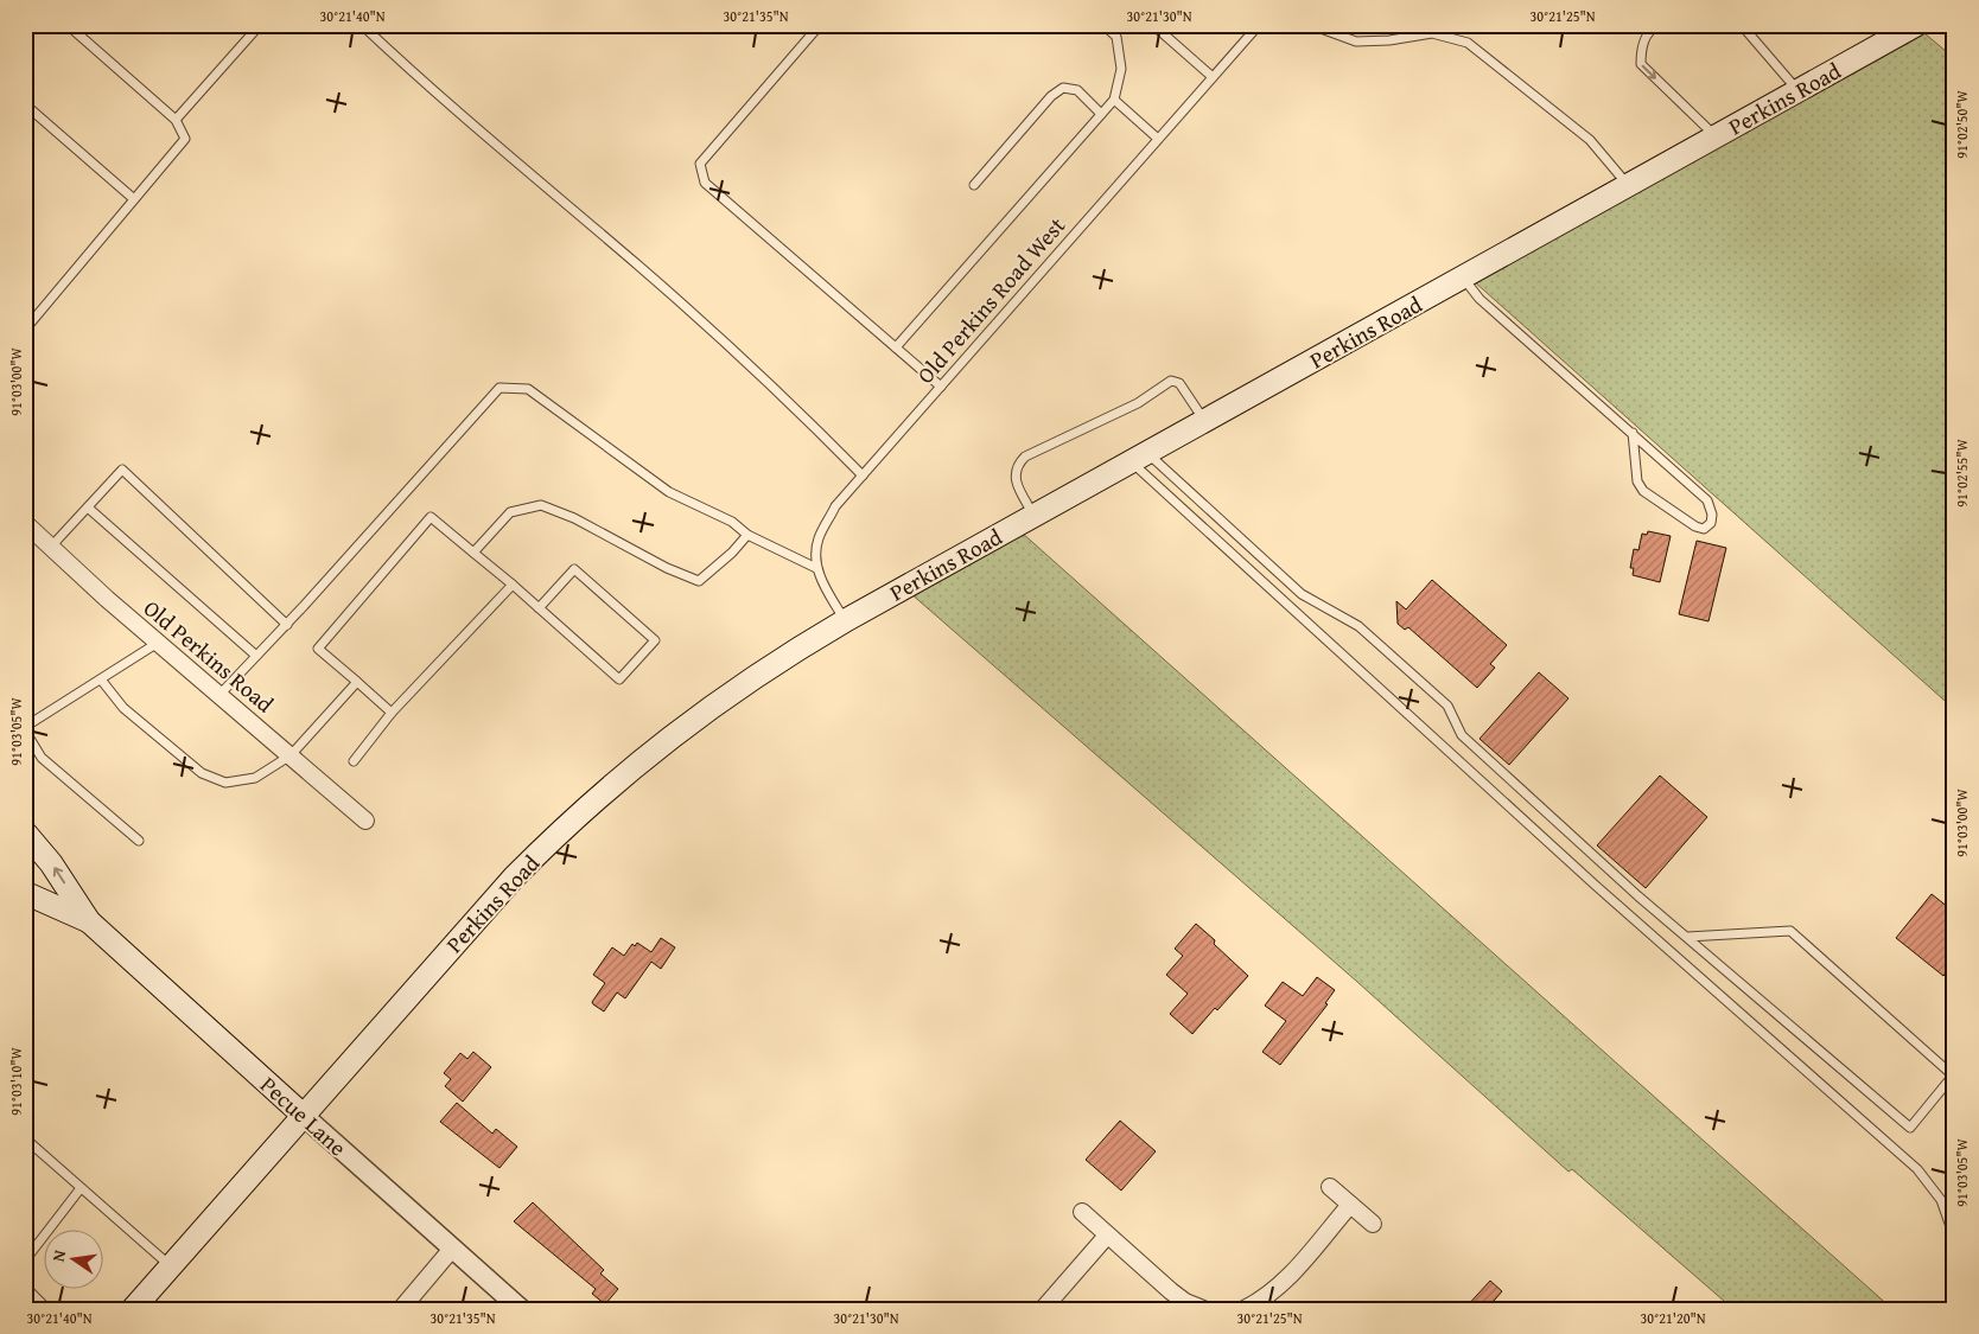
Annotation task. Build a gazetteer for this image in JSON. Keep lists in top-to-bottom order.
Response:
{
  "streets": {
    "main road": ["Perkins Road", "Pecue Lane"],
    "street": ["Old Perkins Road"],
    "lane": ["Old Perkins Road West"]
  },
  "crossings": [
    ["Perkins Road", "Old Perkins Road West"],
    ["Perkins Road", "Pecue Lane"]
  ],
  "north": "left",
  "coordinates": [
    "30°21'40\"N",
    "30°21'35\"N",
    "30°21'30\"N",
    "30°21'25\"N",
    "91°02'50\"W",
    "91°03'00\"W",
    "91°02'55\"W",
    "91°03'05\"W",
    "91°03'10\"W",
    "30°21'20\"N"
  ]
}
